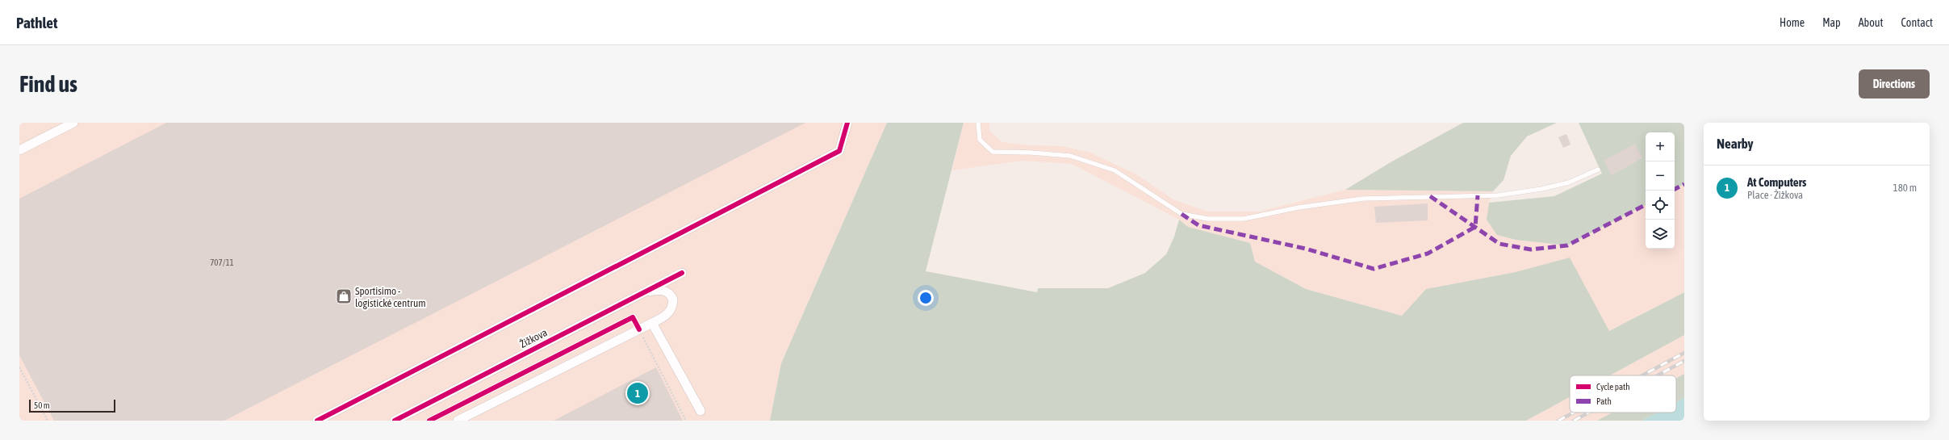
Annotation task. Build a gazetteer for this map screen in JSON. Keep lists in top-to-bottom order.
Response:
{
  "streets": {
    "street": ["Žižkova"]
  },
  "places": {
    "shop": ["Sportisimo - logistické centrum"]
  },
  "house_numbers": ["707/11"],
  "legend": ["Cycle path", "Path"],
  "scale_bar": "50 m",
  "page": {
    "header": "Pathlet",
    "nav": [
      "Home",
      "Map",
      "About",
      "Contact"
    ],
    "buttons": "Directions",
    "title": "Find us",
    "heading": "Nearby",
    "map_buttons": ["+", "−"],
    "list": [
      {
        "mark": "1",
        "name": "At Computers",
        "note": "Place · Žižkova",
        "value": "180 m"
      }
    ],
    "pins": "1",
    "scale": "50 m"
  }
}
